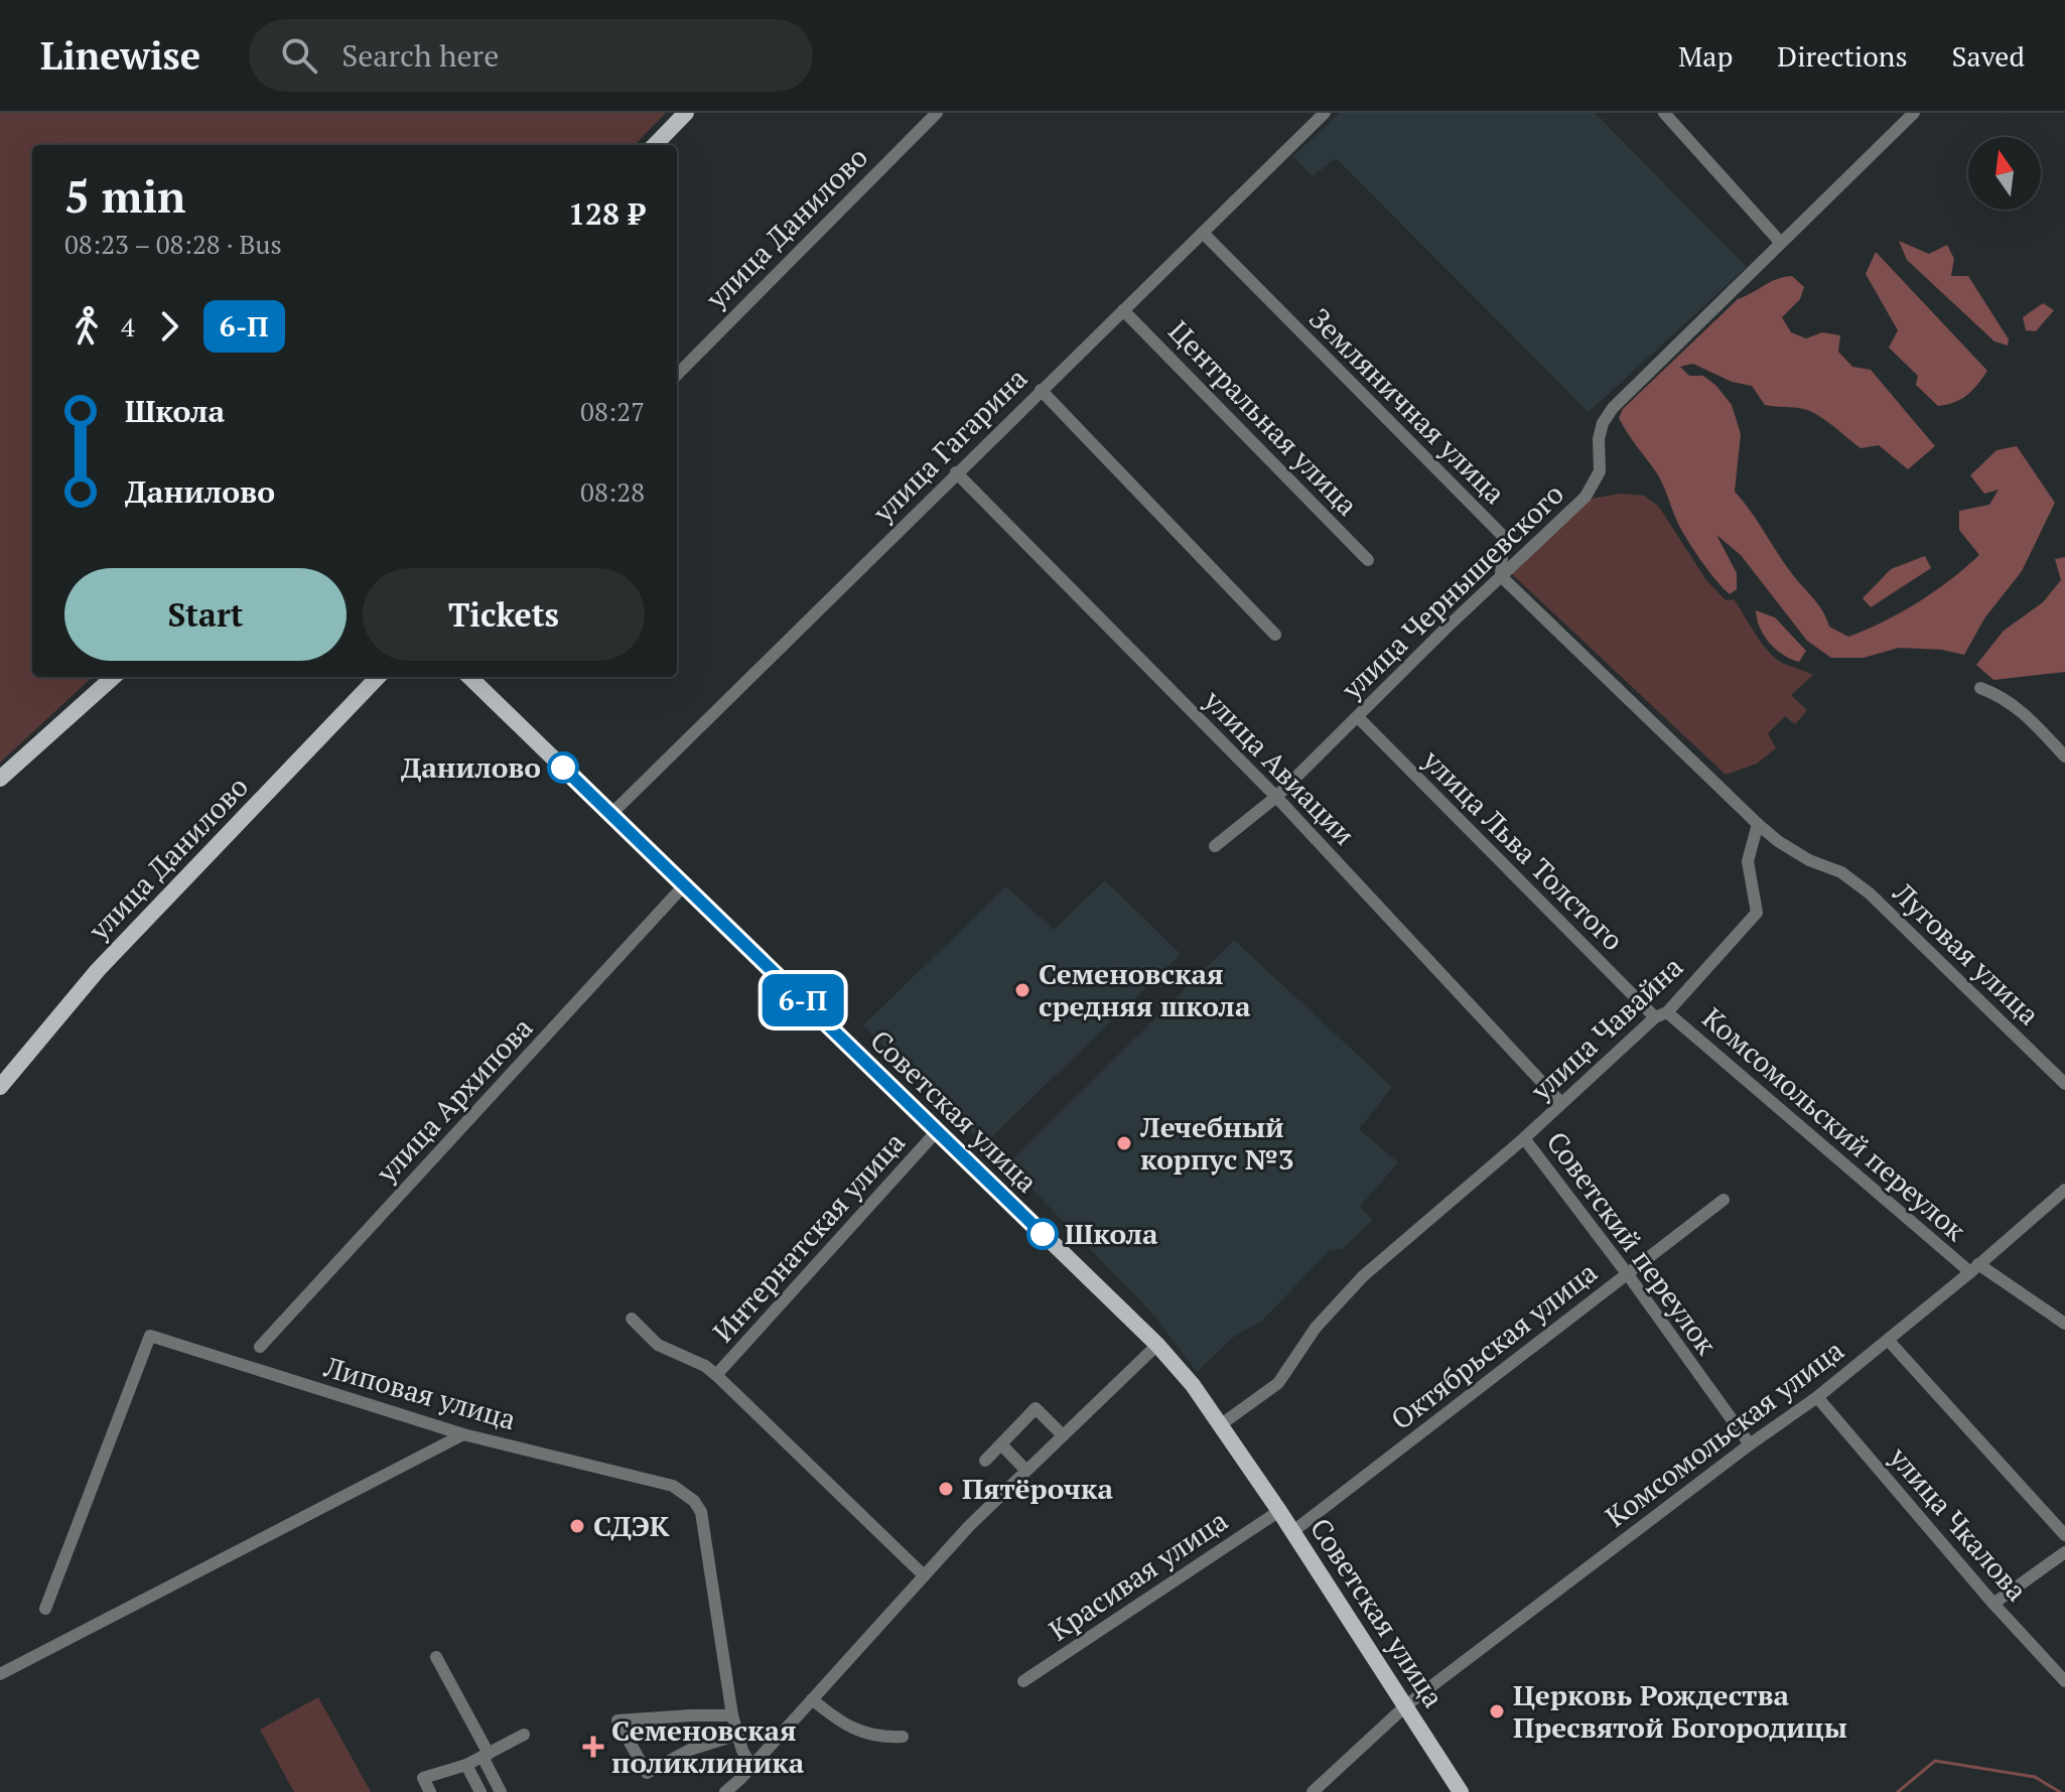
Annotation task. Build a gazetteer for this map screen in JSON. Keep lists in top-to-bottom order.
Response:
{
  "streets": {
    "main road": ["улица Данилово", "Советская улица"],
    "street": [
      "Земляничная улица",
      "Центральная улица",
      "улица Гагарина",
      "улица Чернышевского",
      "улица Авиации",
      "улица Льва Толстого",
      "Луговая улица",
      "улица Чавайна",
      "улица Архипова",
      "Комсомольский переулок",
      "Интернатская улица",
      "Советский переулок",
      "Октябрьская улица",
      "Липовая улица",
      "Комсомольская улица",
      "улица Чкалова",
      "Красивая улица"
    ]
  },
  "crossings": [
    ["Земляничная улица", "улица Гагарина"],
    ["Земляничная улица", "улица Чернышевского"],
    ["Центральная улица", "улица Гагарина"],
    ["улица Гагарина", "улица Авиации"],
    ["улица Гагарина", "Советская улица"],
    ["улица Чернышевского", "улица Авиации"],
    ["улица Чернышевского", "улица Льва Толстого"],
    ["улица Авиации", "улица Чавайна"],
    ["улица Льва Толстого", "улица Чавайна"],
    ["улица Льва Толстого", "Комсомольский переулок"],
    ["Луговая улица", "улица Чавайна"],
    ["улица Чавайна", "Комсомольский переулок"],
    ["улица Чавайна", "Советский переулок"],
    ["улица Архипова", "Советская улица"],
    ["Советская улица", "Интернатская улица"],
    ["Советская улица", "Советский переулок"],
    ["Советская улица", "Октябрьская улица"],
    ["Советская улица", "Комсомольская улица"],
    ["Советская улица", "Красивая улица"],
    ["Комсомольский переулок", "Комсомольская улица"],
    ["Советский переулок", "Октябрьская улица"],
    ["Советский переулок", "Комсомольская улица"],
    ["Комсомольская улица", "улица Чкалова"]
  ],
  "places": {
    "other": [
      "Данилово",
      "Семеновская средняя школа",
      "Лечебный корпус №3",
      "Школа",
      "Пятёрочка",
      "СДЭК",
      "Церковь Рождества Пресвятой Богородицы"
    ],
    "health": ["Семеновская поликлиника"]
  },
  "lines": ["bus line 6-П"],
  "north": "top",
  "page": {
    "header": "Linewise",
    "search": "Search here",
    "nav": ["Map", "Directions", "Saved"],
    "on_map": "6-П",
    "heading": ["5 min", "08:23 – 08:28 · Bus", "128 ₽"],
    "legs": ["4", "6-П"],
    "list": [
      {
        "name": "Школа",
        "value": "08:27"
      },
      {
        "name": "Данилово",
        "value": "08:28"
      }
    ],
    "buttons": ["Start", "Tickets"]
  }
}
